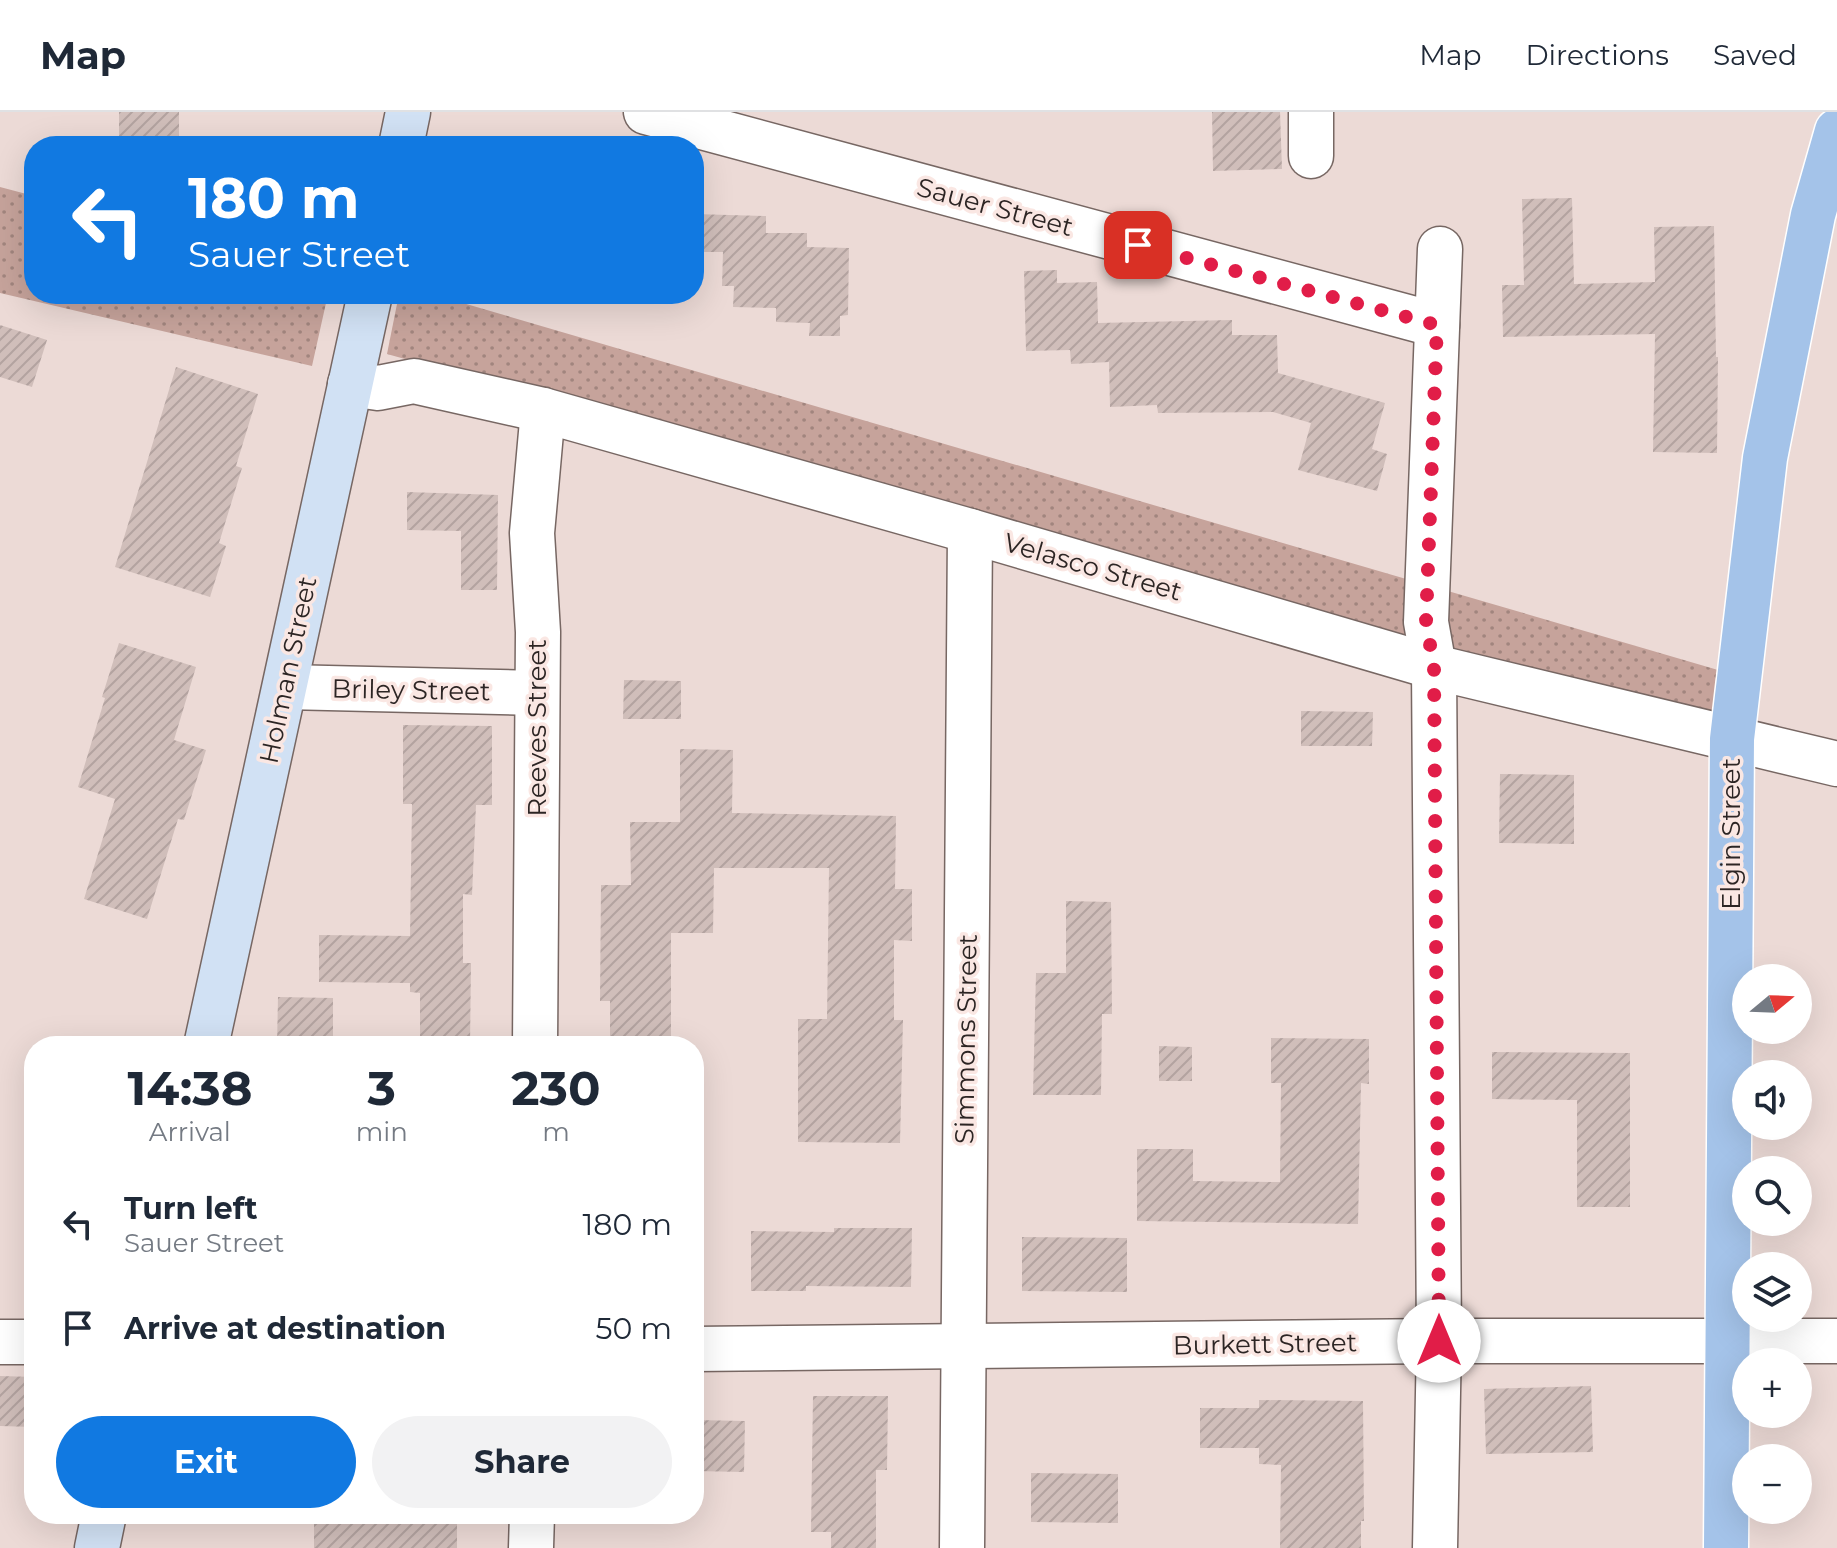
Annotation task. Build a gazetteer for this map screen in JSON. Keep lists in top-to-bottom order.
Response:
{
  "streets": {
    "main road": ["Elgin Street"],
    "street": [
      "Sauer Street",
      "Velasco Street",
      "Holman Street",
      "Briley Street",
      "Reeves Street",
      "Simmons Street",
      "Burkett Street"
    ]
  },
  "crossings": [
    ["Velasco Street", "Holman Street"],
    ["Velasco Street", "Reeves Street"],
    ["Velasco Street", "Elgin Street"],
    ["Velasco Street", "Simmons Street"],
    ["Holman Street", "Briley Street"],
    ["Briley Street", "Reeves Street"],
    ["Elgin Street", "Burkett Street"],
    ["Simmons Street", "Burkett Street"]
  ],
  "north": "right",
  "page": {
    "header": "Map",
    "nav": ["Map", "Directions", "Saved"],
    "turn": ["180 m", "Sauer Street"],
    "map_buttons": ["+", "−"],
    "eta": [
      "14:38",
      "Arrival",
      "3",
      "min",
      "230",
      "m"
    ],
    "list": [
      {
        "name": "Turn left",
        "note": "Sauer Street",
        "value": "180 m"
      },
      {
        "name": "Arrive at destination",
        "value": "50 m"
      }
    ],
    "buttons": ["Exit", "Share"]
  }
}
